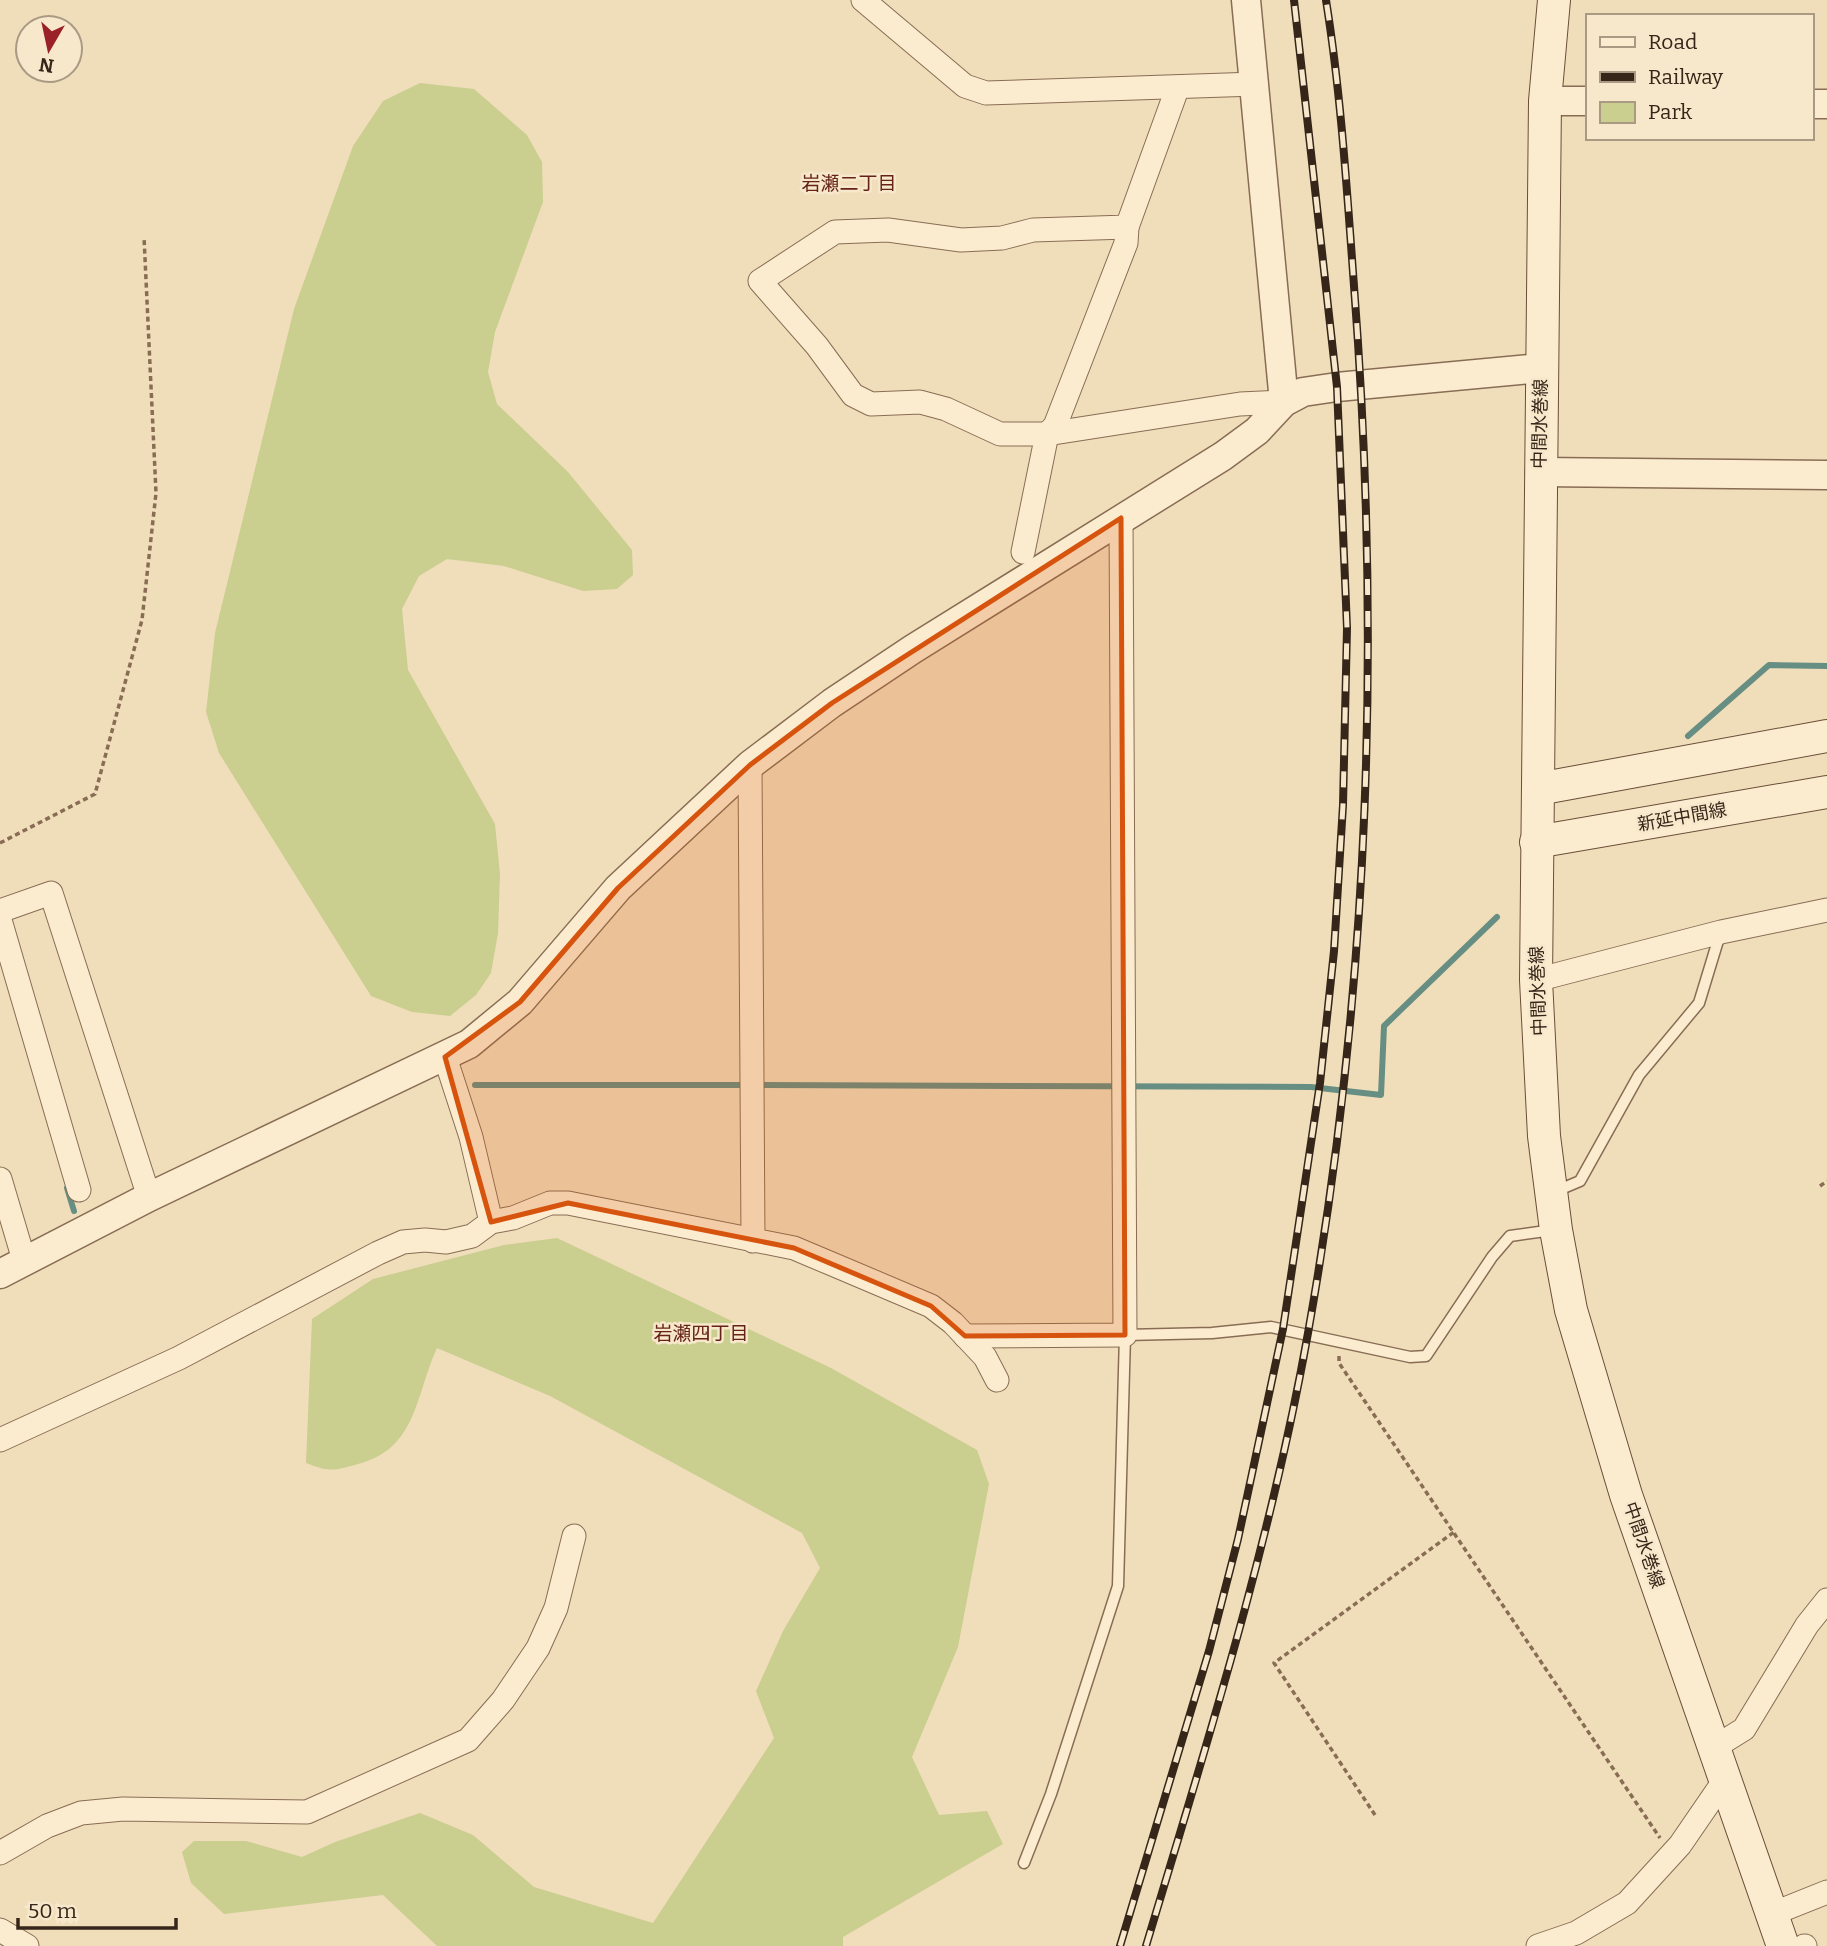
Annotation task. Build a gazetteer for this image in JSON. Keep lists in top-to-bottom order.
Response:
{
  "streets": {
    "main road": ["中間水巻線", "新延中間線"]
  },
  "crossings": [
    ["中間水巻線", "新延中間線"]
  ],
  "districts": ["岩瀬二丁目", "岩瀬四丁目"],
  "legend": ["Road", "Railway", "Park"],
  "scale_bar": "50 m",
  "north": "bottom"
}
